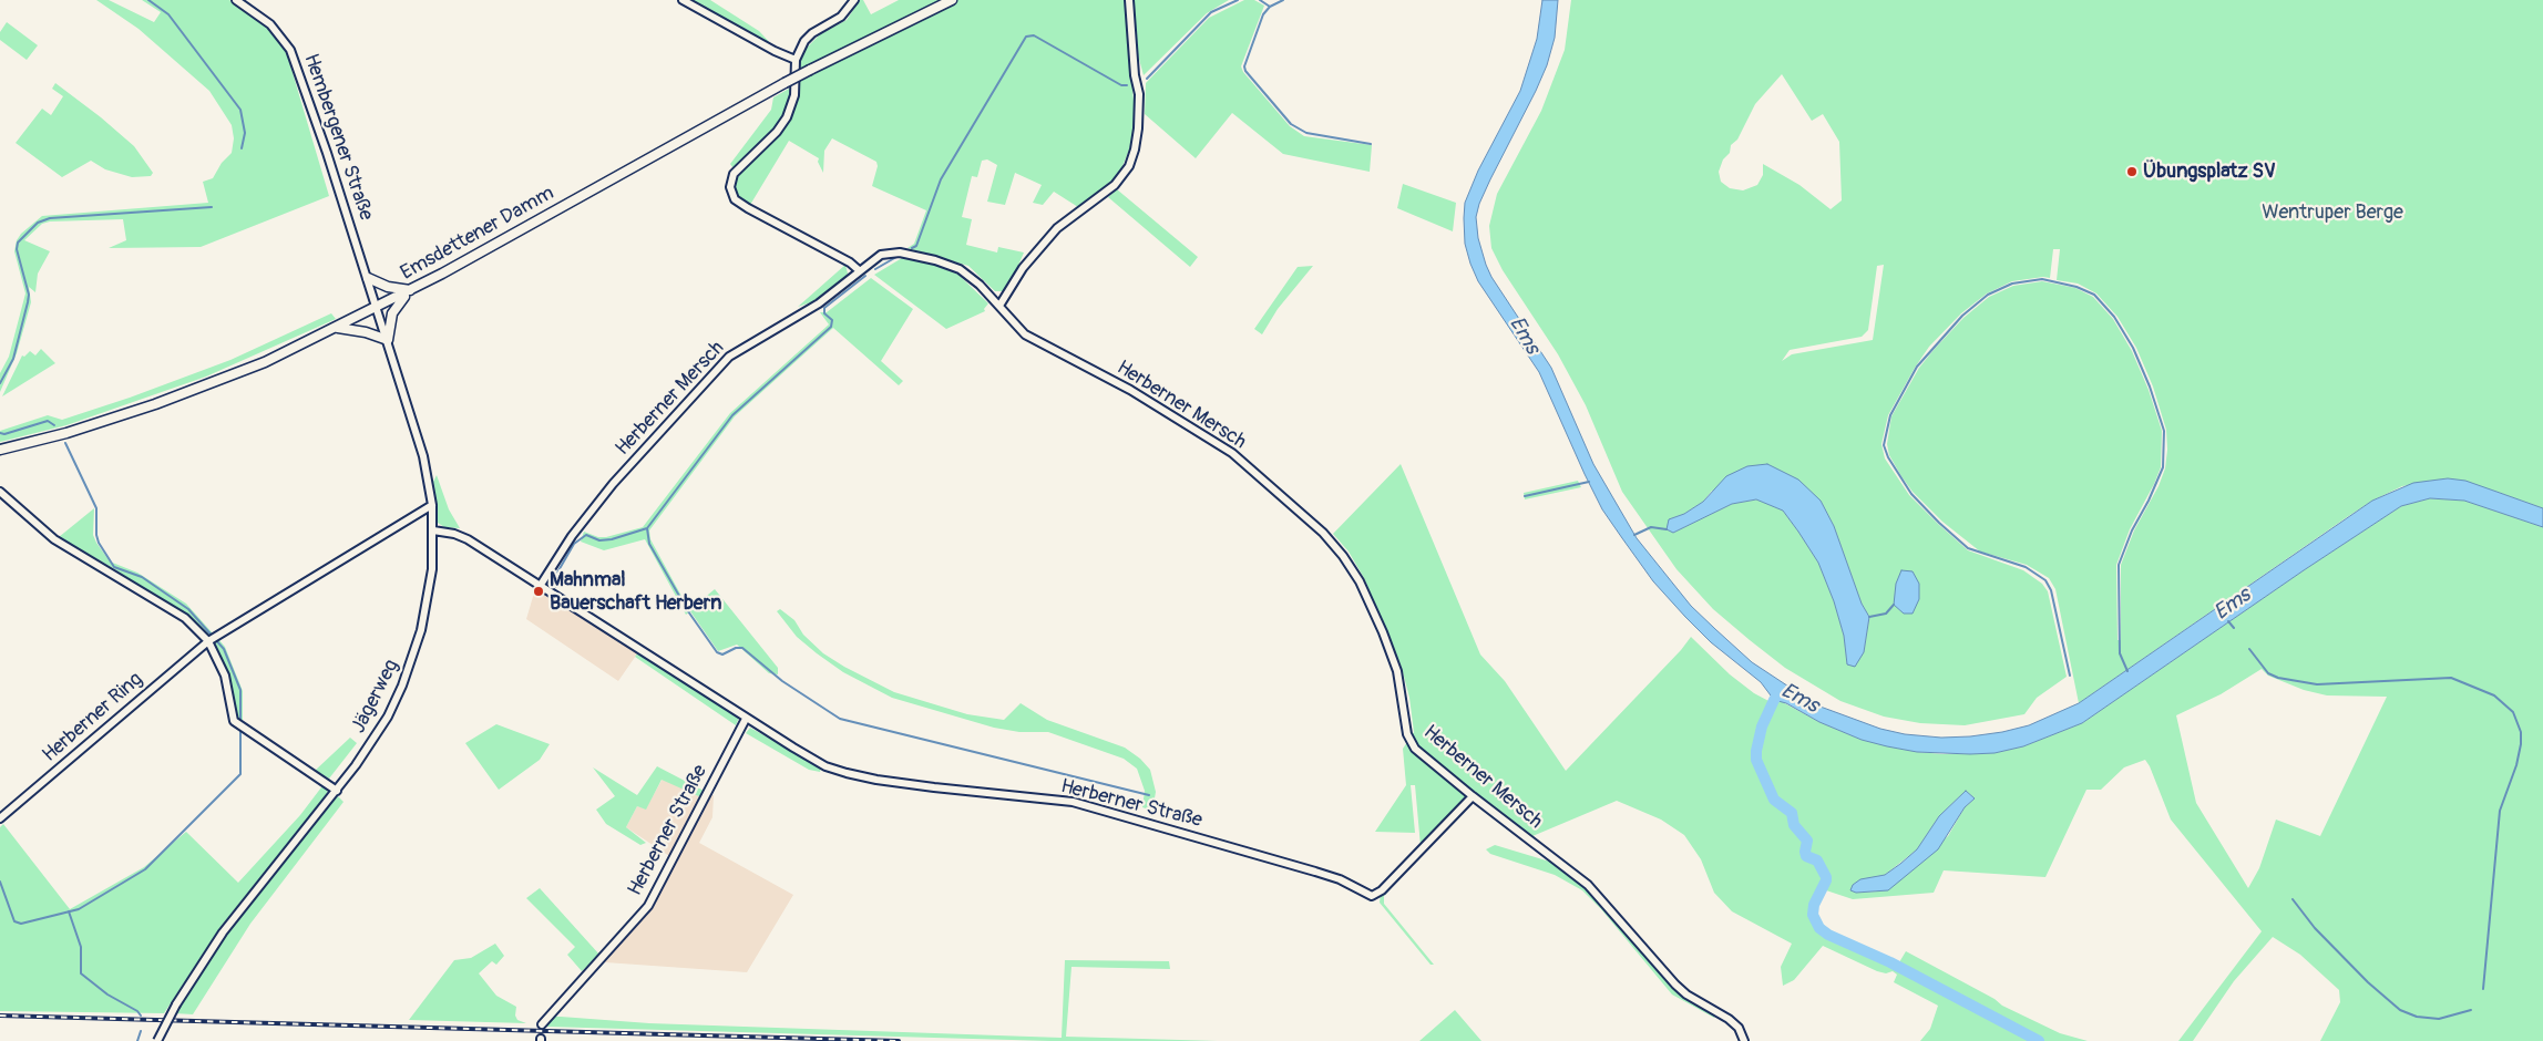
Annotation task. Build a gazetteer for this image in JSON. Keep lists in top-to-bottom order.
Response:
{
  "streets": {
    "main road": ["Emsdettener Damm"],
    "street": [
      "Hembergener Straße",
      "Herberner Mersch",
      "Jägerweg",
      "Herberner Ring",
      "Herberner Straße"
    ]
  },
  "crossings": [
    ["Hembergener Straße", "Emsdettener Damm"],
    ["Hembergener Straße", "Jägerweg"],
    ["Emsdettener Damm", "Jägerweg"],
    ["Herberner Mersch", "Herberner Straße"],
    ["Jägerweg", "Herberner Ring"],
    ["Jägerweg", "Herberner Straße"]
  ],
  "water": ["Ems"],
  "parks": ["Wentruper Berge"],
  "places": ["Übungsplatz SV", "Mahnmal Bauerschaft Herbern"]
}
